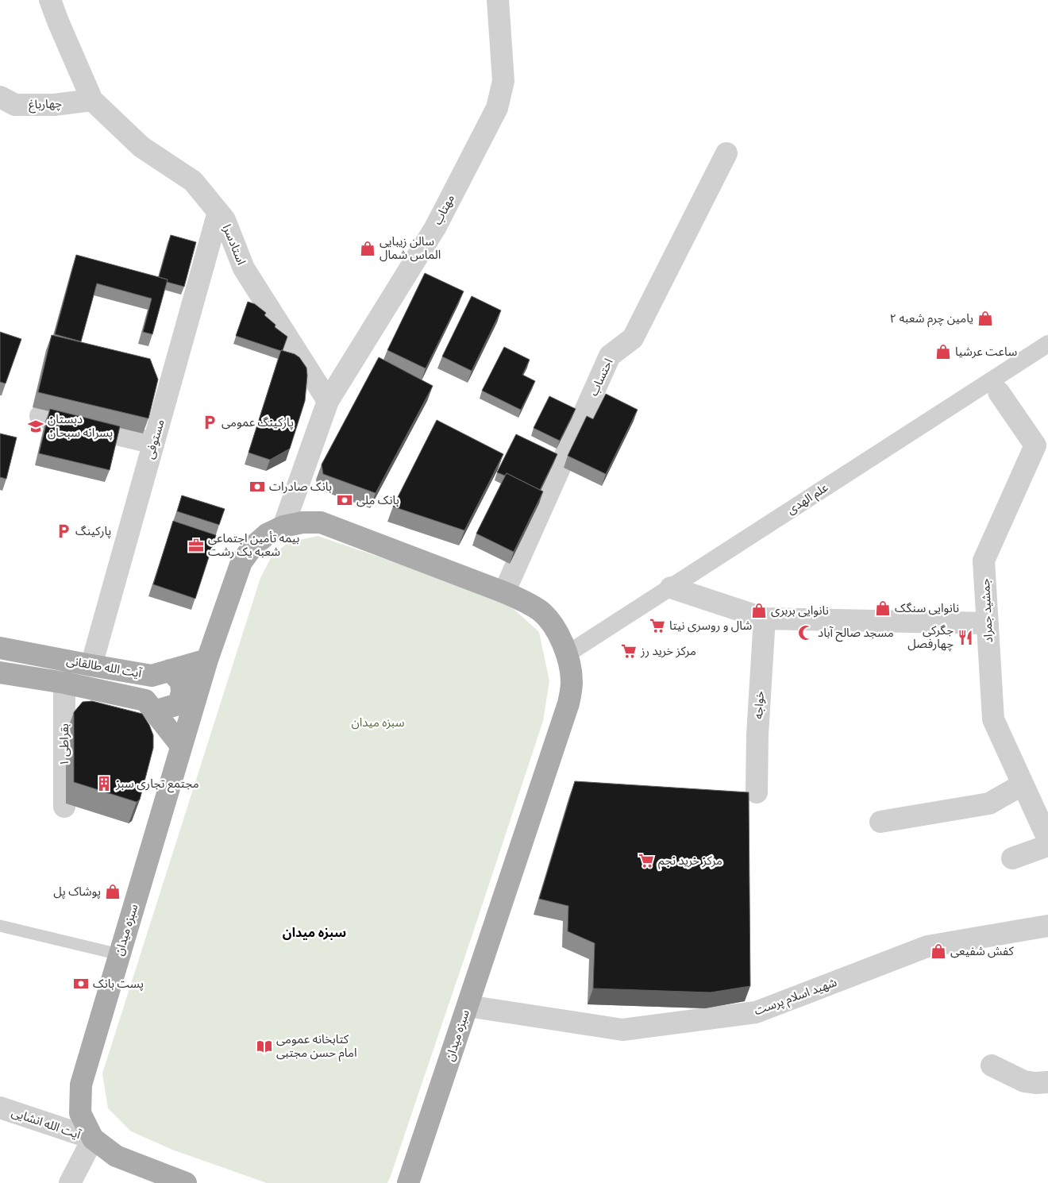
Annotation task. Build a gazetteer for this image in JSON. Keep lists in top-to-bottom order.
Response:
{
  "streets": {
    "main road": ["آیت الله طالقانی", "سبزه میدان"],
    "street": [
      "چهارباغ",
      "مهتاب",
      "استادسرا",
      "احتساب",
      "مستوفی",
      "علم الهدی",
      "جمشید جمراد",
      "خواجه",
      "بقراطی ۱",
      "شهید اسلام پرست",
      "آیت الله انشایی"
    ]
  },
  "crossings": [
    ["چهارباغ", "استادسرا"],
    ["مهتاب", "استادسرا"],
    ["استادسرا", "مستوفی"],
    ["احتساب", "سبزه میدان"],
    ["مستوفی", "آیت الله طالقانی"],
    ["علم الهدی", "سبزه میدان"],
    ["آیت الله طالقانی", "بقراطی ۱"],
    ["آیت الله طالقانی", "سبزه میدان"],
    ["سبزه میدان", "شهید اسلام پرست"],
    ["سبزه میدان", "آیت الله انشایی"]
  ],
  "districts": ["سبزه میدان"],
  "parks": ["سبزه میدان"],
  "places": {
    "shop": [
      "سالن زیبایی الماس شمال",
      "یامین چرم شعبه ۲",
      "ساعت عرشیا",
      "نانوایی سنگک",
      "نانوایی بربری",
      "پوشاک پل",
      "کفش شفیعی"
    ],
    "parking": ["پارکینگ عمومی", "پارکینگ"],
    "school or university": ["دبستان پسرانه سبحان"],
    "bank": ["بانک صادرات", "بانک ملی", "پست بانک"],
    "office": ["بیمه تأمین اجتماعی شعبه یک رشت"],
    "supermarket": ["شال و روسری نیتا", "مرکز خرید رز", "مرکز خرید نجم"],
    "mosque": ["مسجد صالح آباد"],
    "restaurant": ["جگرکی چهارفصل"],
    "building": ["مجتمع تجاری سبز"],
    "library": ["کتابخانه عمومی امام حسن مجتبی"]
  }
}
